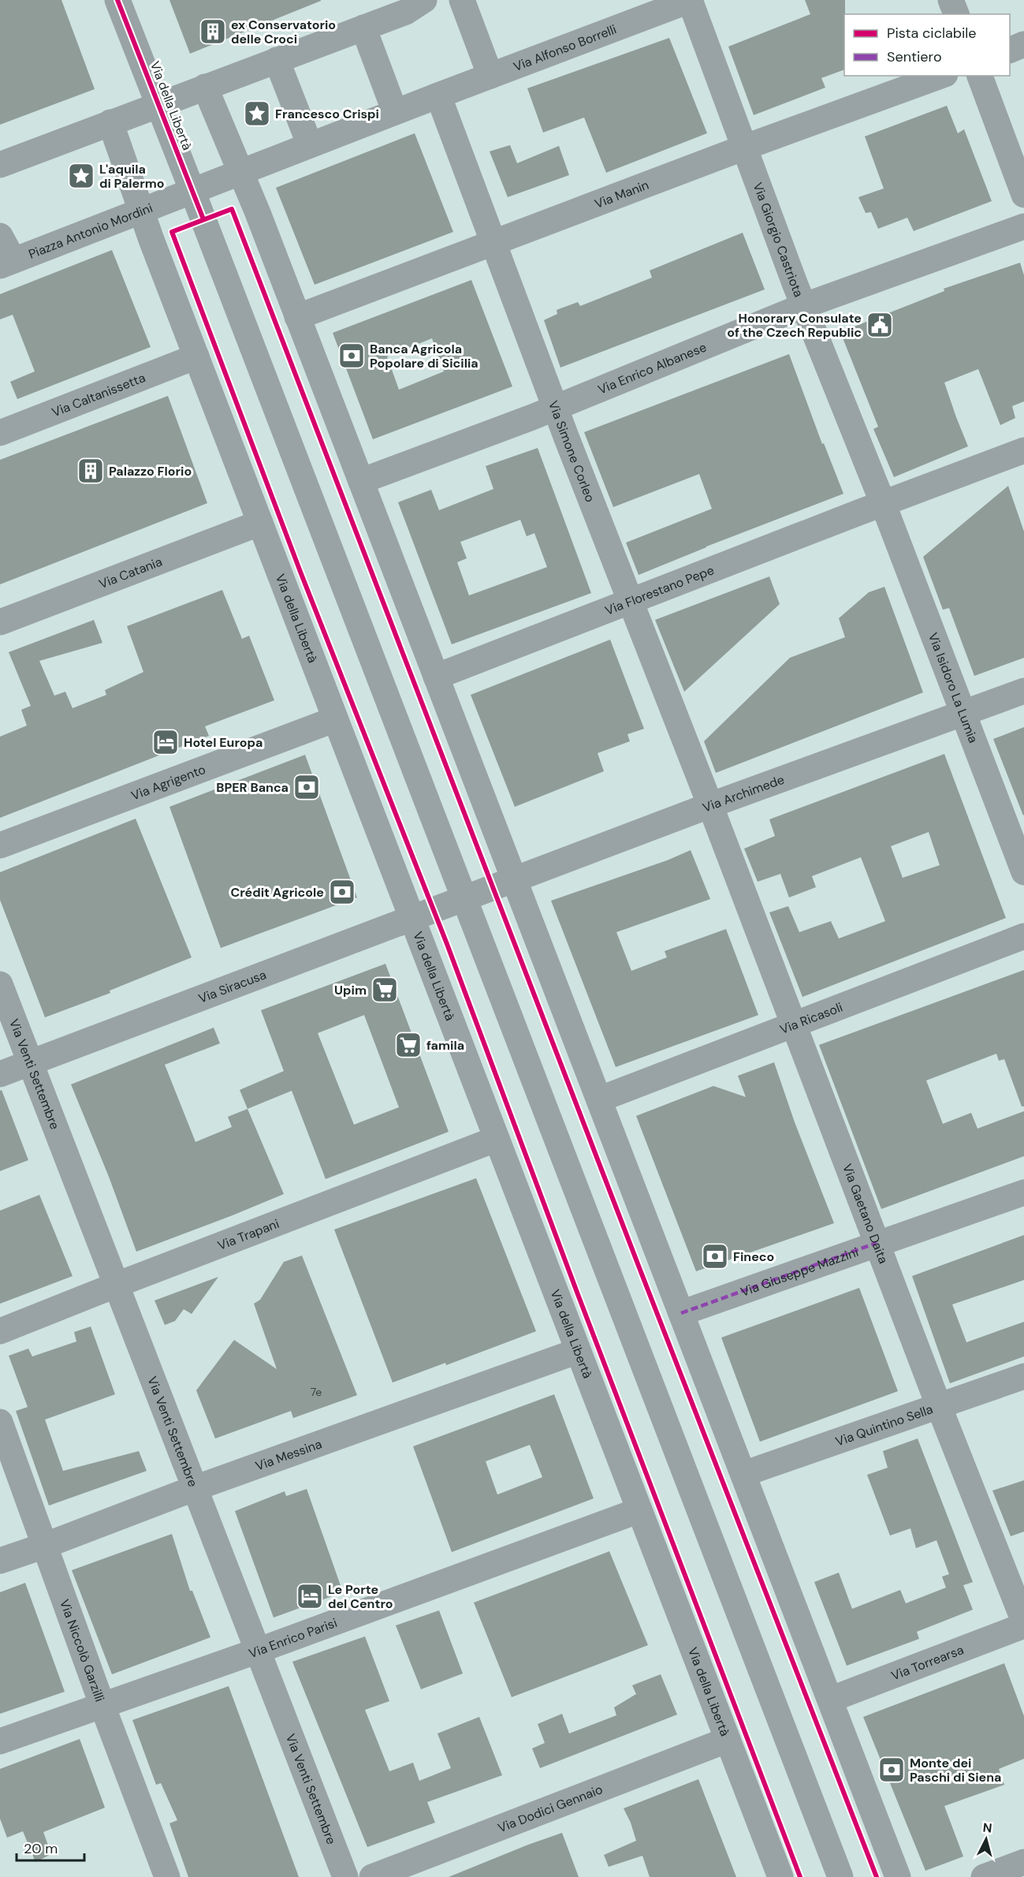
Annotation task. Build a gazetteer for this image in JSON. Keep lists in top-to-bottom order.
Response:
{
  "streets": {
    "street": [
      "Via Alfonso Borrelli",
      "Via della Libertà",
      "Via Manin",
      "Piazza Antonio Mordini",
      "Via Giorgio Castriota",
      "Via Enrico Albanese",
      "Via Caltanissetta",
      "Via Simone Corleo",
      "Via Catania",
      "Via Florestano Pepe",
      "Via Isidoro La Lumia",
      "Via Agrigento",
      "Via Archimede",
      "Via Siracusa",
      "Via Ricasoli",
      "Via Venti Settembre",
      "Via Gaetano Daita",
      "Via Trapani",
      "Via Giuseppe Mazzini",
      "Via Quintino Sella",
      "Via Messina",
      "Via Enrico Parisi",
      "Via Niccolò Garzilli",
      "Via Torrearsa",
      "Via Dodici Gennaio"
    ]
  },
  "crossings": [
    ["Via Alfonso Borrelli", "Piazza Antonio Mordini"],
    ["Via Alfonso Borrelli", "Via Giorgio Castriota"],
    ["Via Alfonso Borrelli", "Via Simone Corleo"],
    ["Via della Libertà", "Piazza Antonio Mordini"],
    ["Via della Libertà", "Via Caltanissetta"],
    ["Via della Libertà", "Via Catania"],
    ["Via della Libertà", "Via Agrigento"],
    ["Via della Libertà", "Via Archimede"],
    ["Via della Libertà", "Via Siracusa"],
    ["Via della Libertà", "Via Trapani"],
    ["Via della Libertà", "Via Messina"],
    ["Via della Libertà", "Via Enrico Parisi"],
    ["Via della Libertà", "Via Dodici Gennaio"],
    ["Via Manin", "Via Giorgio Castriota"],
    ["Via Manin", "Via Simone Corleo"],
    ["Via Giorgio Castriota", "Via Enrico Albanese"],
    ["Via Giorgio Castriota", "Via Florestano Pepe"],
    ["Via Giorgio Castriota", "Via Isidoro La Lumia"],
    ["Via Enrico Albanese", "Via Simone Corleo"],
    ["Via Simone Corleo", "Via Florestano Pepe"],
    ["Via Simone Corleo", "Via Archimede"],
    ["Via Simone Corleo", "Via Gaetano Daita"],
    ["Via Florestano Pepe", "Via Isidoro La Lumia"],
    ["Via Isidoro La Lumia", "Via Archimede"],
    ["Via Archimede", "Via Siracusa"],
    ["Via Archimede", "Via Gaetano Daita"],
    ["Via Siracusa", "Via Venti Settembre"],
    ["Via Ricasoli", "Via Gaetano Daita"],
    ["Via Venti Settembre", "Via Trapani"],
    ["Via Venti Settembre", "Via Messina"],
    ["Via Venti Settembre", "Via Enrico Parisi"],
    ["Via Gaetano Daita", "Via Giuseppe Mazzini"],
    ["Via Gaetano Daita", "Via Quintino Sella"],
    ["Via Messina", "Via Niccolò Garzilli"],
    ["Via Enrico Parisi", "Via Niccolò Garzilli"]
  ],
  "places": {
    "building": ["ex Conservatorio delle Croci", "Palazzo Florio"],
    "place": ["Francesco Crispi", "L'aquila di Palermo"],
    "public building": ["Honorary Consulate of the Czech Republic"],
    "bank": [
      "Banca Agricola Popolare di Sicilia",
      "BPER Banca",
      "Crédit Agricole",
      "Fineco",
      "Monte dei Paschi di Siena"
    ],
    "hotel": ["Hotel Europa", "Le Porte del Centro"],
    "supermarket": ["Upim", "famila"]
  },
  "house_numbers": ["7e"],
  "legend": ["Pista ciclabile", "Sentiero"],
  "scale_bar": "20 m",
  "north": "top"
}
